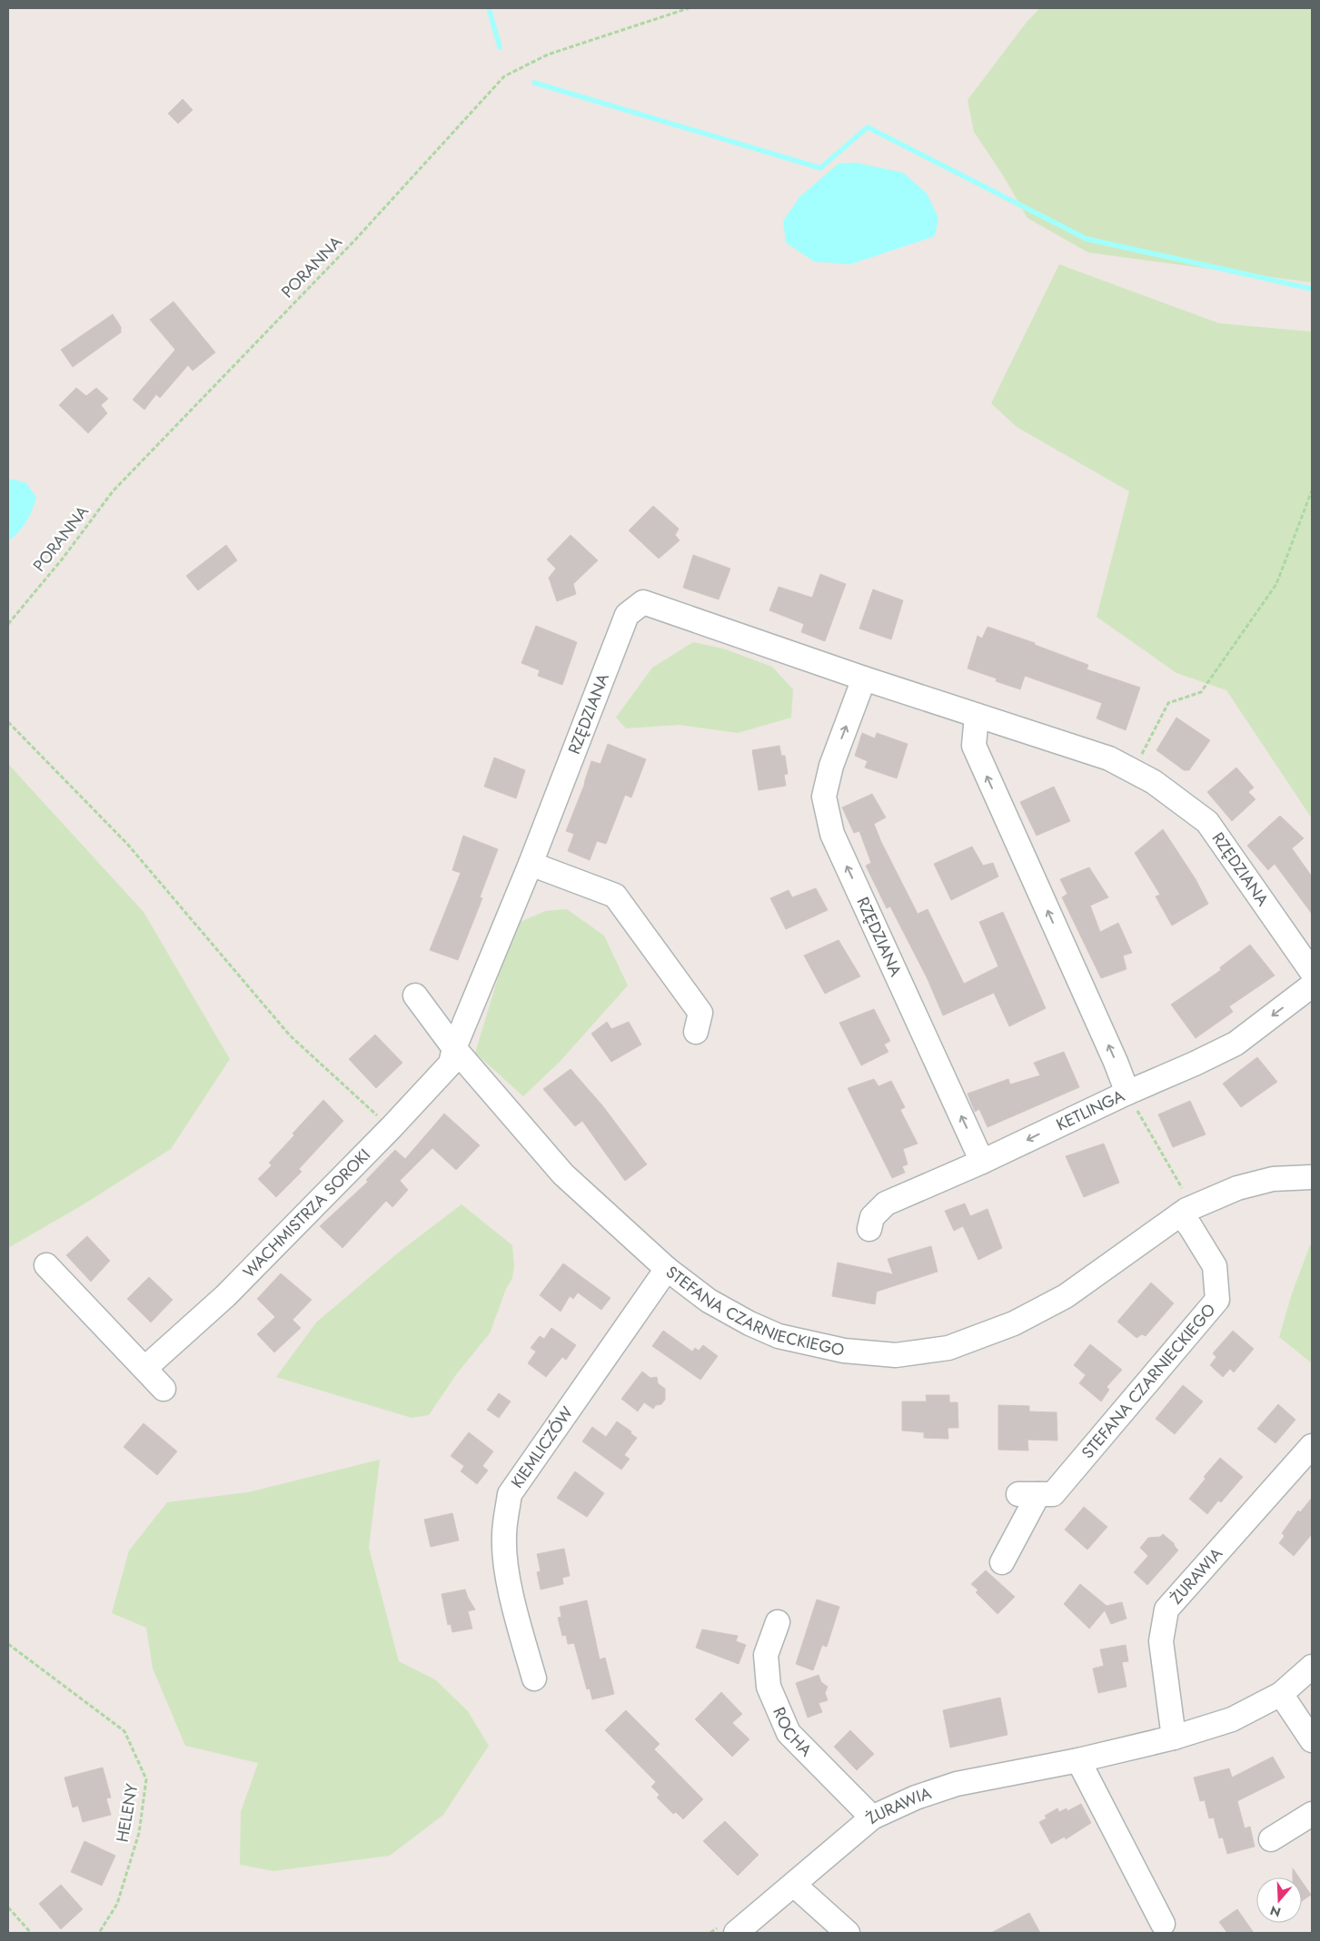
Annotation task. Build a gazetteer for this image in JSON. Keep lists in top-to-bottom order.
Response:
{
  "streets": {
    "street": [
      "RZĘDZIANA",
      "KETLINGA",
      "WACHMISTRZA SOROKI",
      "STEFANA CZARNIECKIEGO",
      "KIEMLICZÓW",
      "ŻURAWIA",
      "ROCHA"
    ],
    "path": ["PORANNA", "HELENY"]
  },
  "crossings": [
    ["RZĘDZIANA", "KETLINGA"],
    ["RZĘDZIANA", "WACHMISTRZA SOROKI"],
    ["RZĘDZIANA", "STEFANA CZARNIECKIEGO"],
    ["WACHMISTRZA SOROKI", "STEFANA CZARNIECKIEGO"],
    ["STEFANA CZARNIECKIEGO", "KIEMLICZÓW"],
    ["ŻURAWIA", "ROCHA"]
  ],
  "one_way": ["KETLINGA"],
  "north": "bottom"
}
